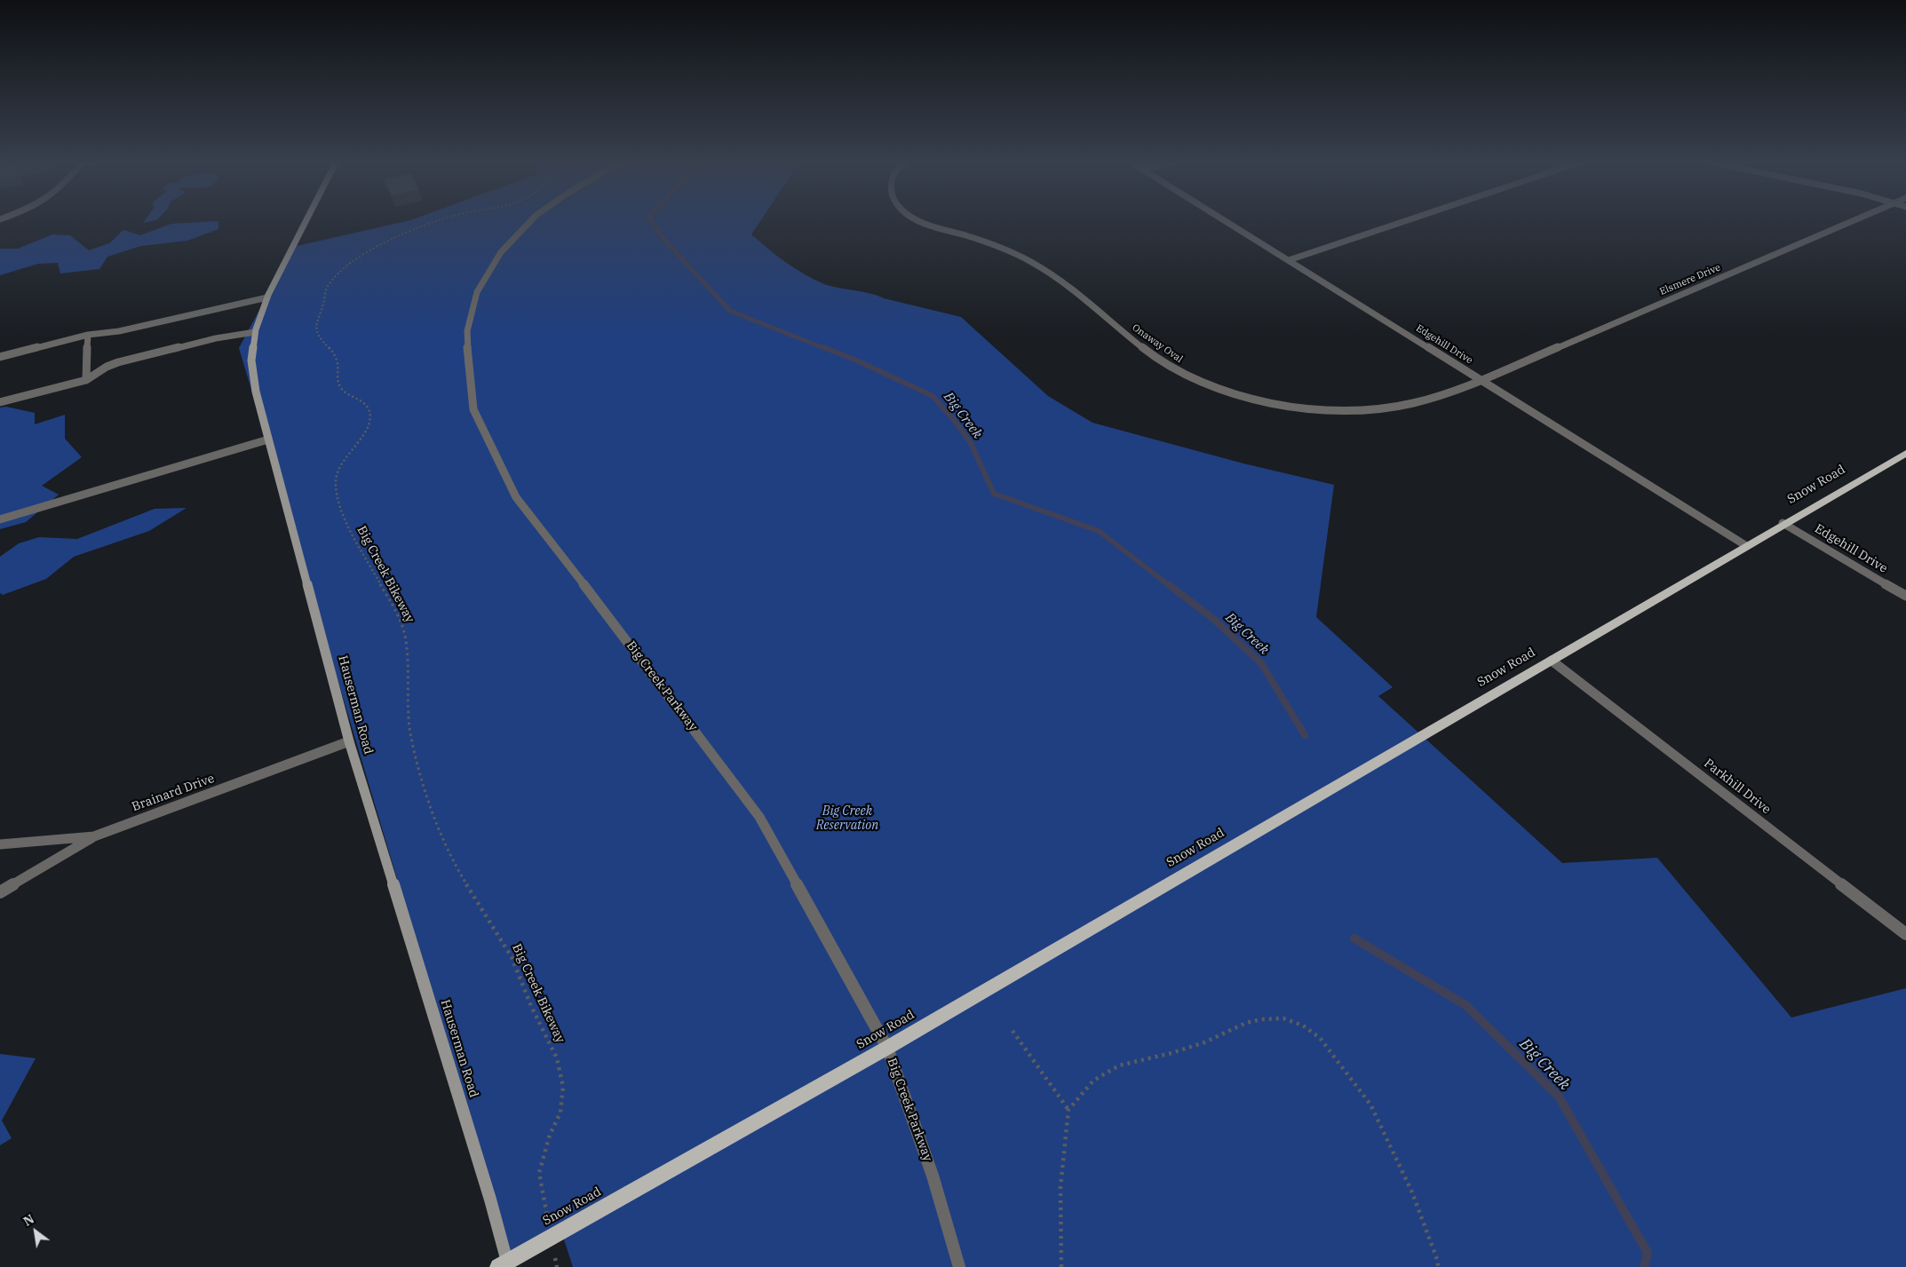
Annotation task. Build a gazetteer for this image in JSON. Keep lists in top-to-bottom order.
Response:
{
  "streets": {
    "main road": ["Snow Road", "Hauserman Road"],
    "street": [
      "Elsmere Drive",
      "Onaway Oval",
      "Edgehill Drive",
      "Big Creek Parkway",
      "Parkhill Drive",
      "Brainard Drive"
    ],
    "path": ["Big Creek Bikeway"]
  },
  "crossings": [
    ["Elsmere Drive", "Onaway Oval"],
    ["Elsmere Drive", "Edgehill Drive"],
    ["Onaway Oval", "Edgehill Drive"],
    ["Edgehill Drive", "Snow Road"],
    ["Snow Road", "Big Creek Parkway"],
    ["Snow Road", "Hauserman Road"],
    ["Snow Road", "Parkhill Drive"],
    ["Hauserman Road", "Brainard Drive"]
  ],
  "water": ["Big Creek"],
  "parks": ["Big Creek Reservation"],
  "north": "top left"
}
